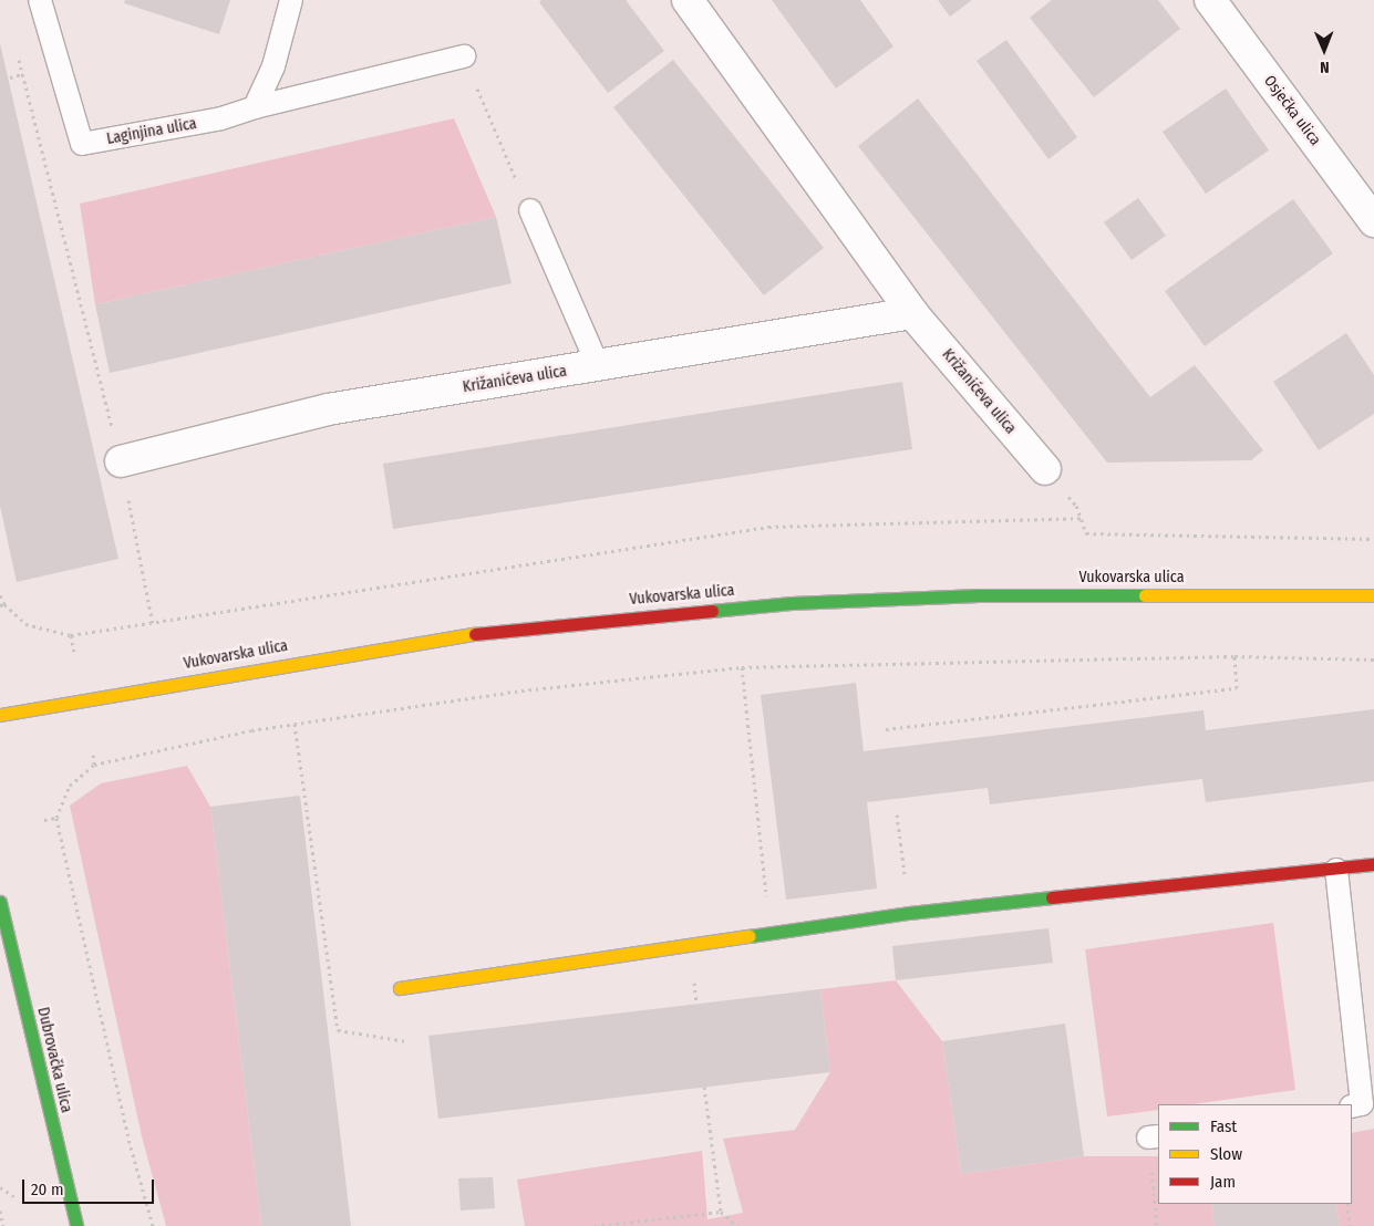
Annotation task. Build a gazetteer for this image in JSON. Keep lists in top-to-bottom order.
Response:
{
  "streets": {
    "street": [
      "Osječka ulica",
      "Križanićeva ulica",
      "Vukovarska ulica",
      "Dubrovačka ulica"
    ],
    "lane": ["Laginjina ulica"]
  },
  "legend": ["Fast", "Slow", "Jam"],
  "scale_bar": "20 m",
  "north": "bottom"
}
